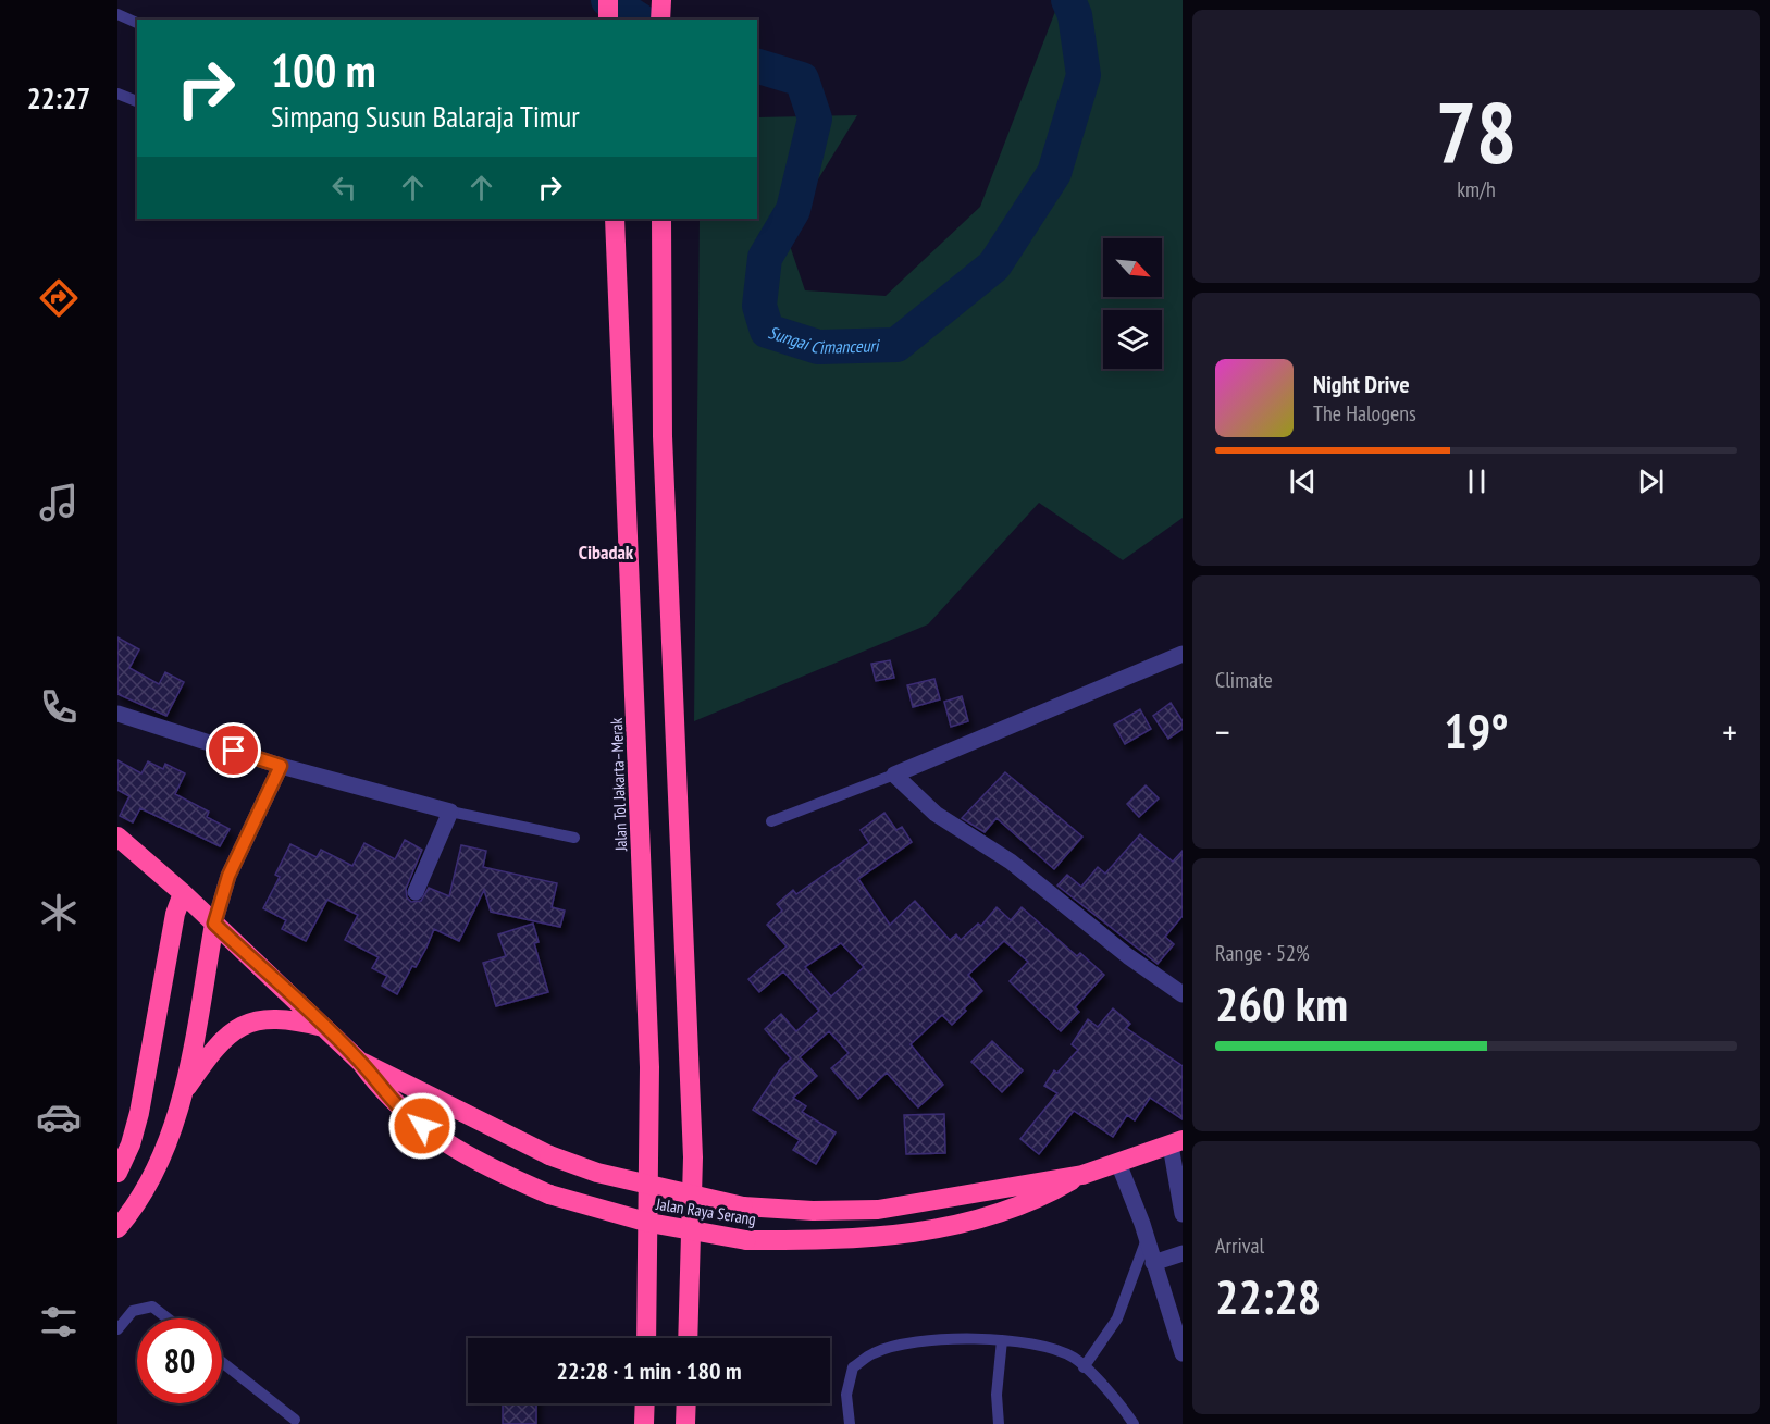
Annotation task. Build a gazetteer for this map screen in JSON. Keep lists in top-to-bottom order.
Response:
{
  "streets": {
    "highway": ["Jalan Tol Jakarta–Merak", "Jalan Raya Serang"]
  },
  "districts": ["Cibadak"],
  "water": ["Sungai Cimanceuri"],
  "north": "bottom right",
  "page": {
    "tabs": "22:27",
    "tile": [
      ["78", "km/h"],
      "Climate",
      ["Range · 52%", "260 km"],
      ["Arrival", "22:28"]
    ],
    "turn": ["100 m", "Simpang Susun Balaraja Timur"],
    "song": ["Night Drive", "The Halogens"],
    "heat": ["−", "19°", "+"],
    "limit": "80",
    "trip": "22:28 · 1 min · 180 m"
  }
}
